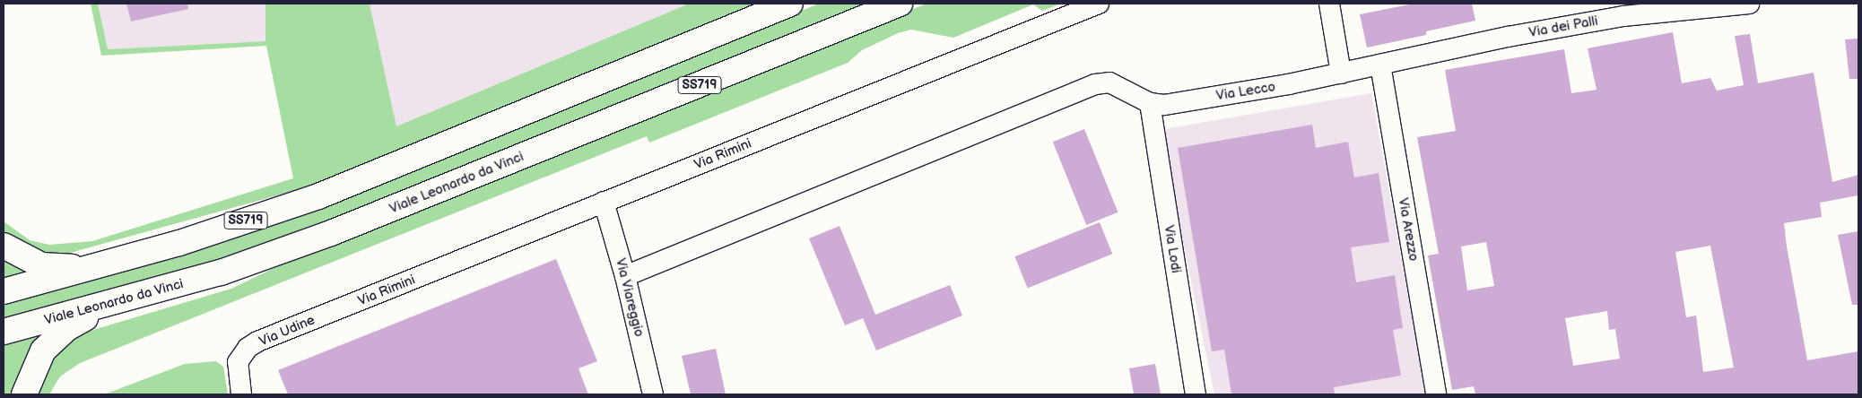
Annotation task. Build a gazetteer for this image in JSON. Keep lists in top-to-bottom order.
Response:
{
  "streets": {
    "highway": ["SS719", "Viale Leonardo da Vinci"],
    "street": [
      "Via dei Palli",
      "Via Lecco",
      "Via Rimini",
      "Via Arezzo",
      "Via Lodi",
      "Via Viareggio",
      "Via Udine"
    ]
  },
  "crossings": [
    ["Via dei Palli", "Via Lecco"],
    ["Via dei Palli", "Via Arezzo"],
    ["Via Lecco", "Via Lodi"],
    ["Via Rimini", "Via Viareggio"],
    ["Via Rimini", "Via Udine"]
  ]
}
